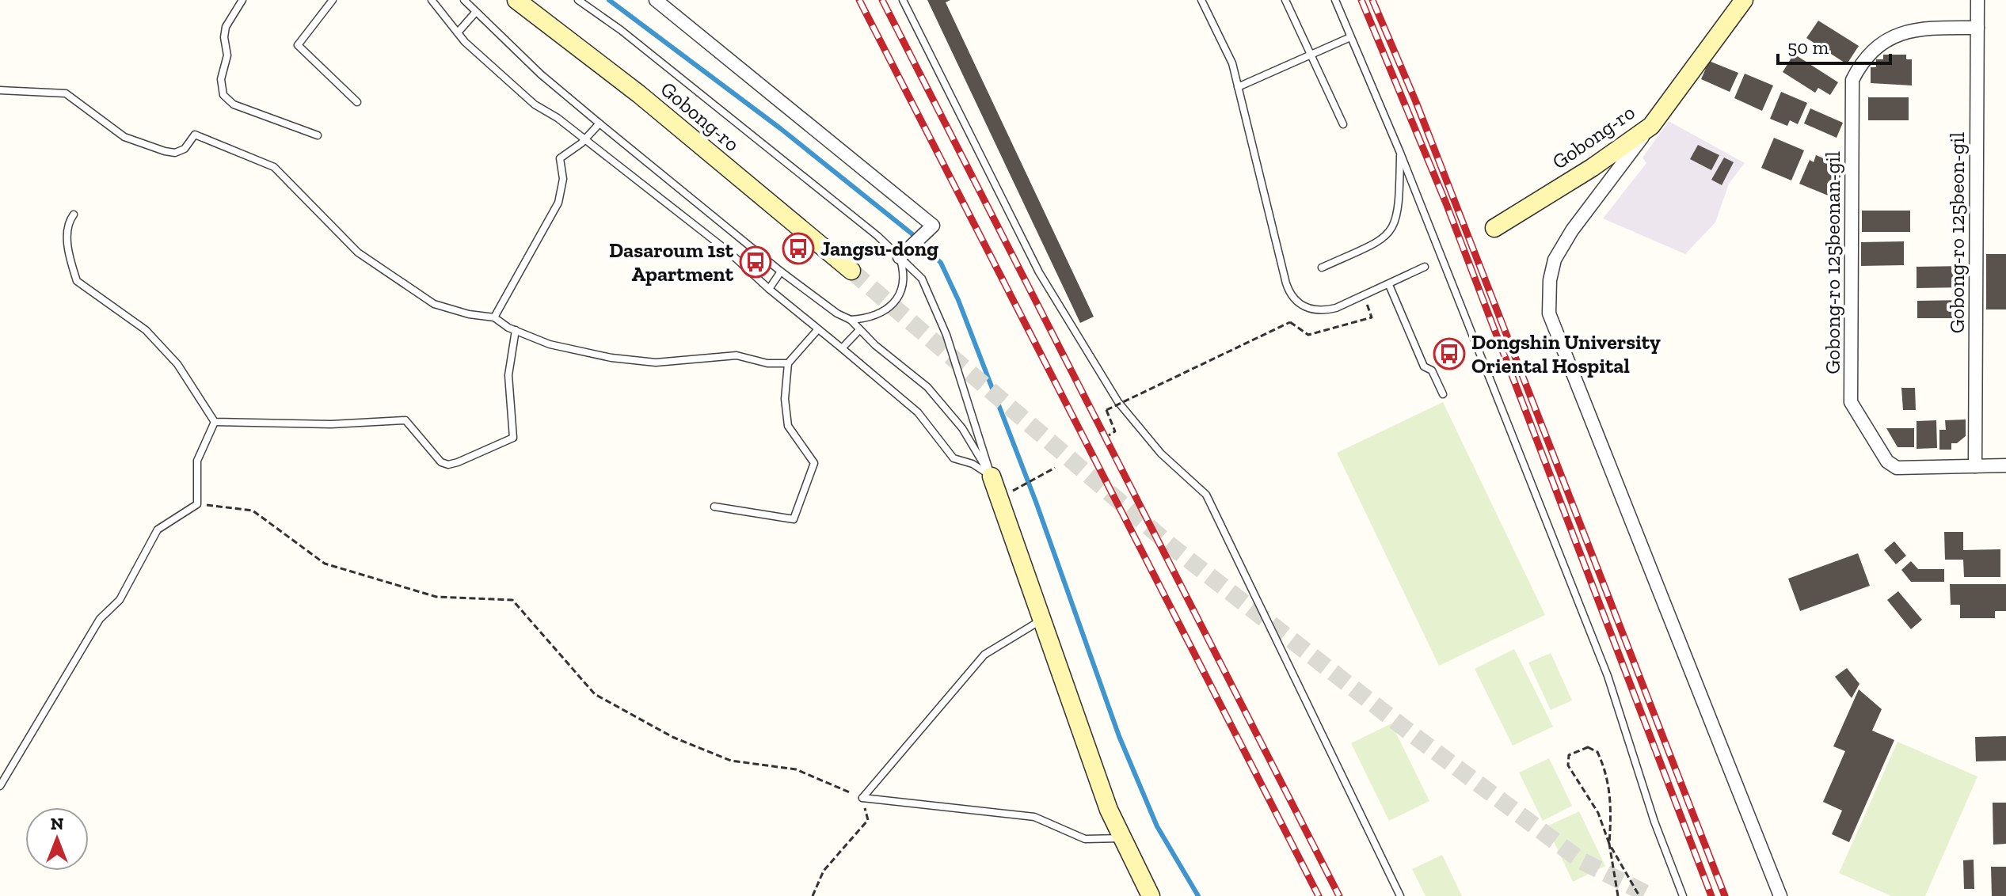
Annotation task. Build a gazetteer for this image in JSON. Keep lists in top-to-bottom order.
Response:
{
  "streets": {
    "main road": ["Gobong-ro"],
    "street": ["Gobong-ro 125beon-gil", "Gobong-ro 125beonan-gil"]
  },
  "crossings": [
    ["Gobong-ro 125beon-gil", "Gobong-ro 125beonan-gil"]
  ],
  "places": {
    "bus stop": ["Jangsu-dong", "Dasaroum 1st Apartment", "Dongshin University Oriental Hospital"]
  },
  "scale_bar": "50 m",
  "north": "top"
}
